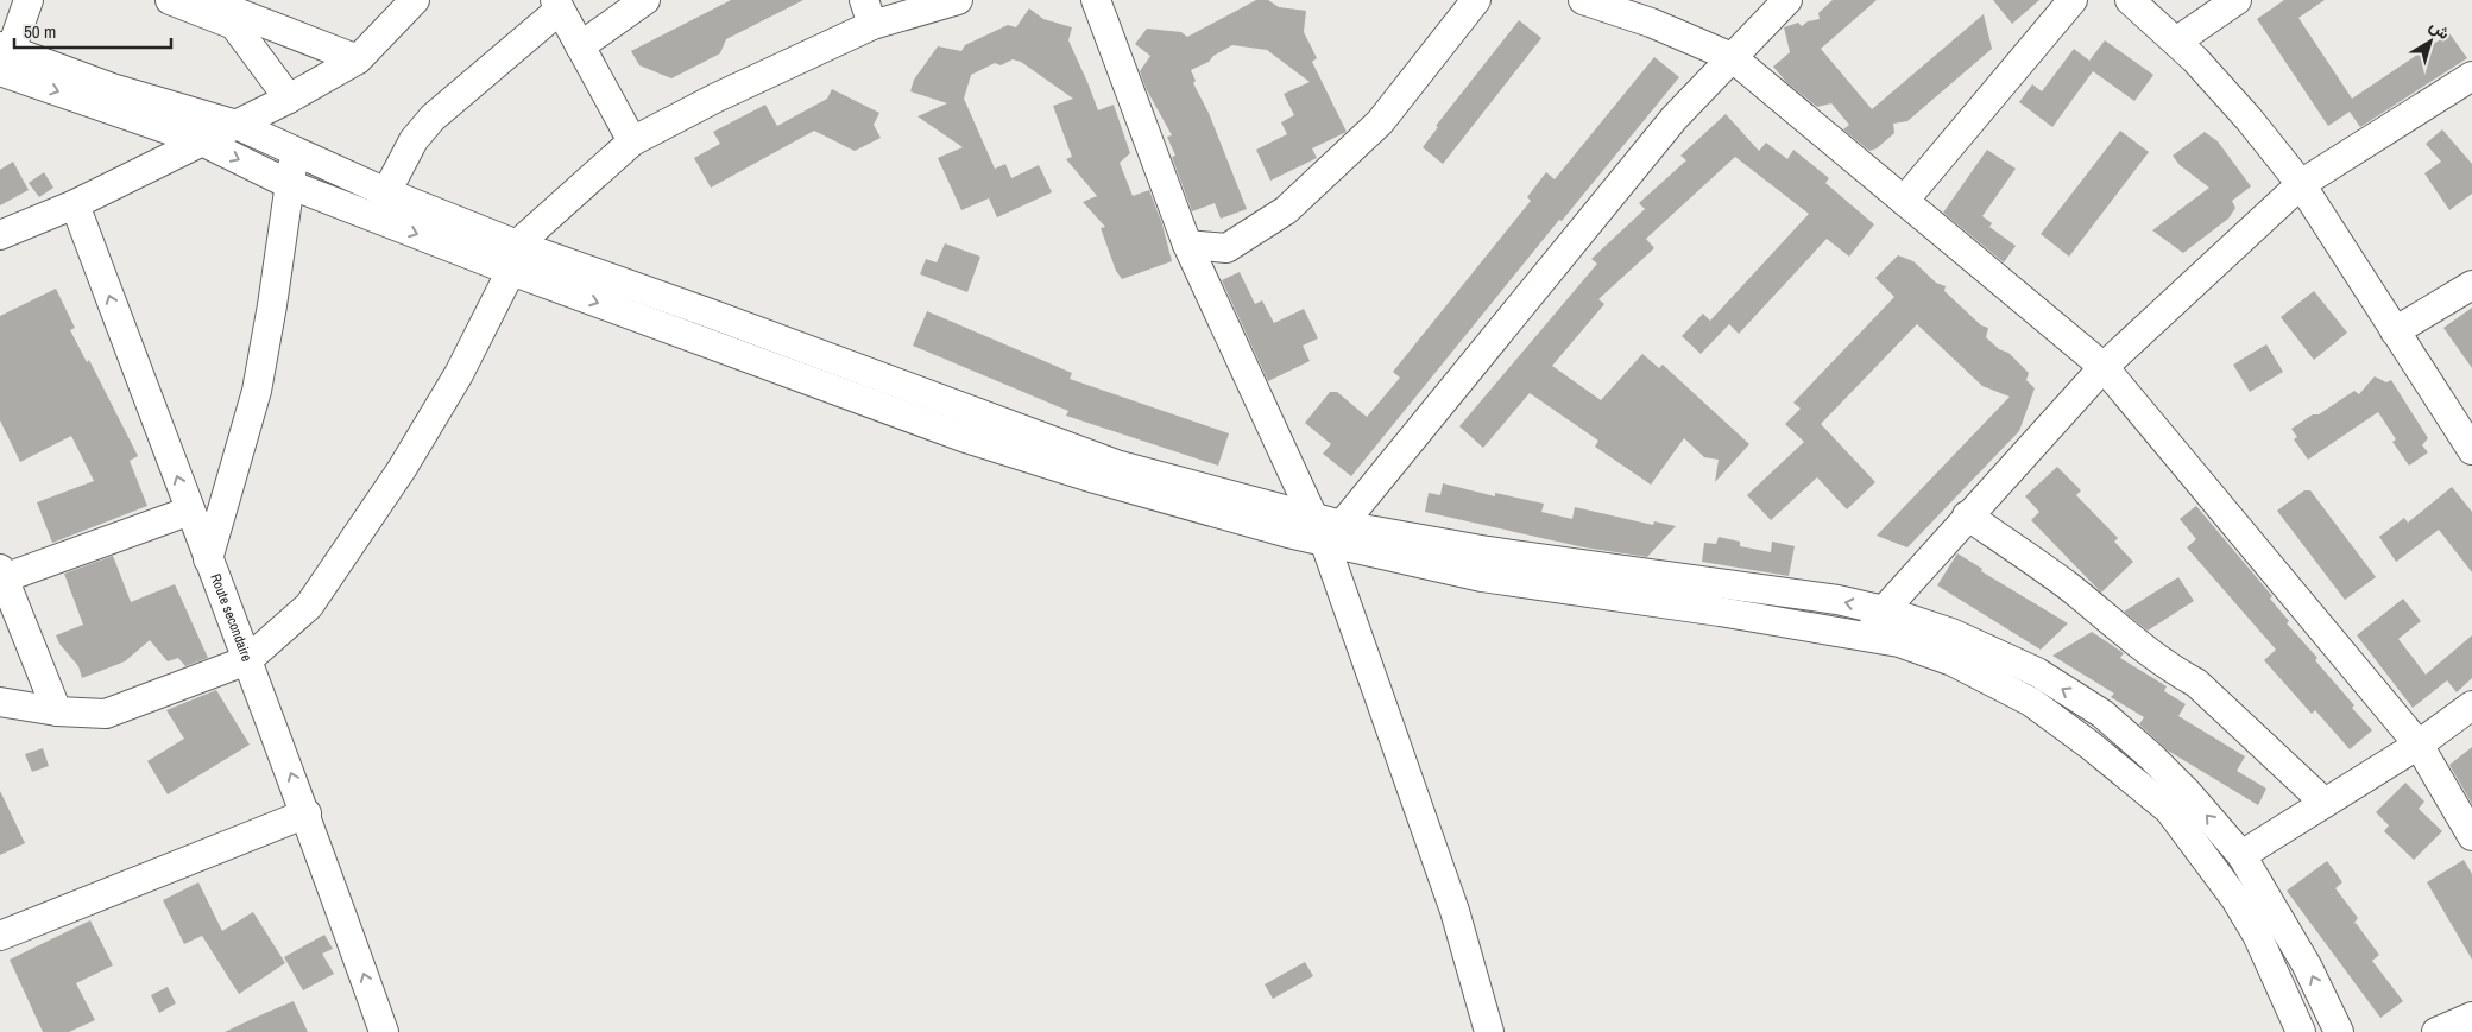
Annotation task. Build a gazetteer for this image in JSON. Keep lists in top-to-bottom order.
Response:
{
  "streets": {
    "street": ["Route secondaire"]
  },
  "one_way": ["Route secondaire"],
  "scale_bar": "50 m",
  "north": "top right"
}
